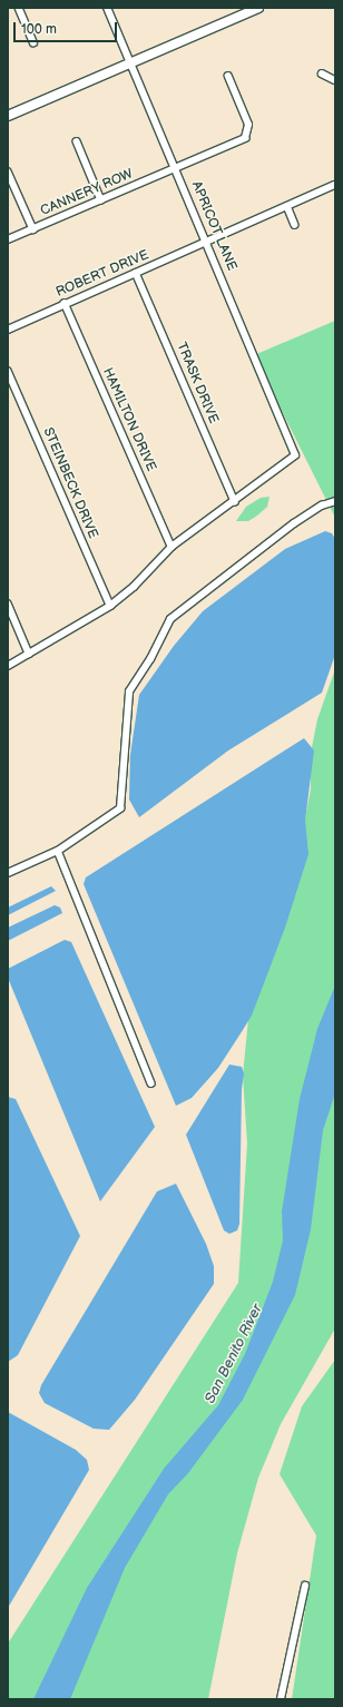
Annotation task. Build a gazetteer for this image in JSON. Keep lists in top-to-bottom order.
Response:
{
  "streets": {
    "street": [
      "CANNERY ROW",
      "APRICOT LANE",
      "ROBERT DRIVE",
      "TRASK DRIVE",
      "HAMILTON DRIVE",
      "STEINBECK DRIVE"
    ]
  },
  "crossings": [
    ["CANNERY ROW", "APRICOT LANE"],
    ["APRICOT LANE", "ROBERT DRIVE"],
    ["APRICOT LANE", "TRASK DRIVE"],
    ["ROBERT DRIVE", "TRASK DRIVE"],
    ["ROBERT DRIVE", "HAMILTON DRIVE"]
  ],
  "water": ["San Benito River"],
  "scale_bar": "100 m"
}
